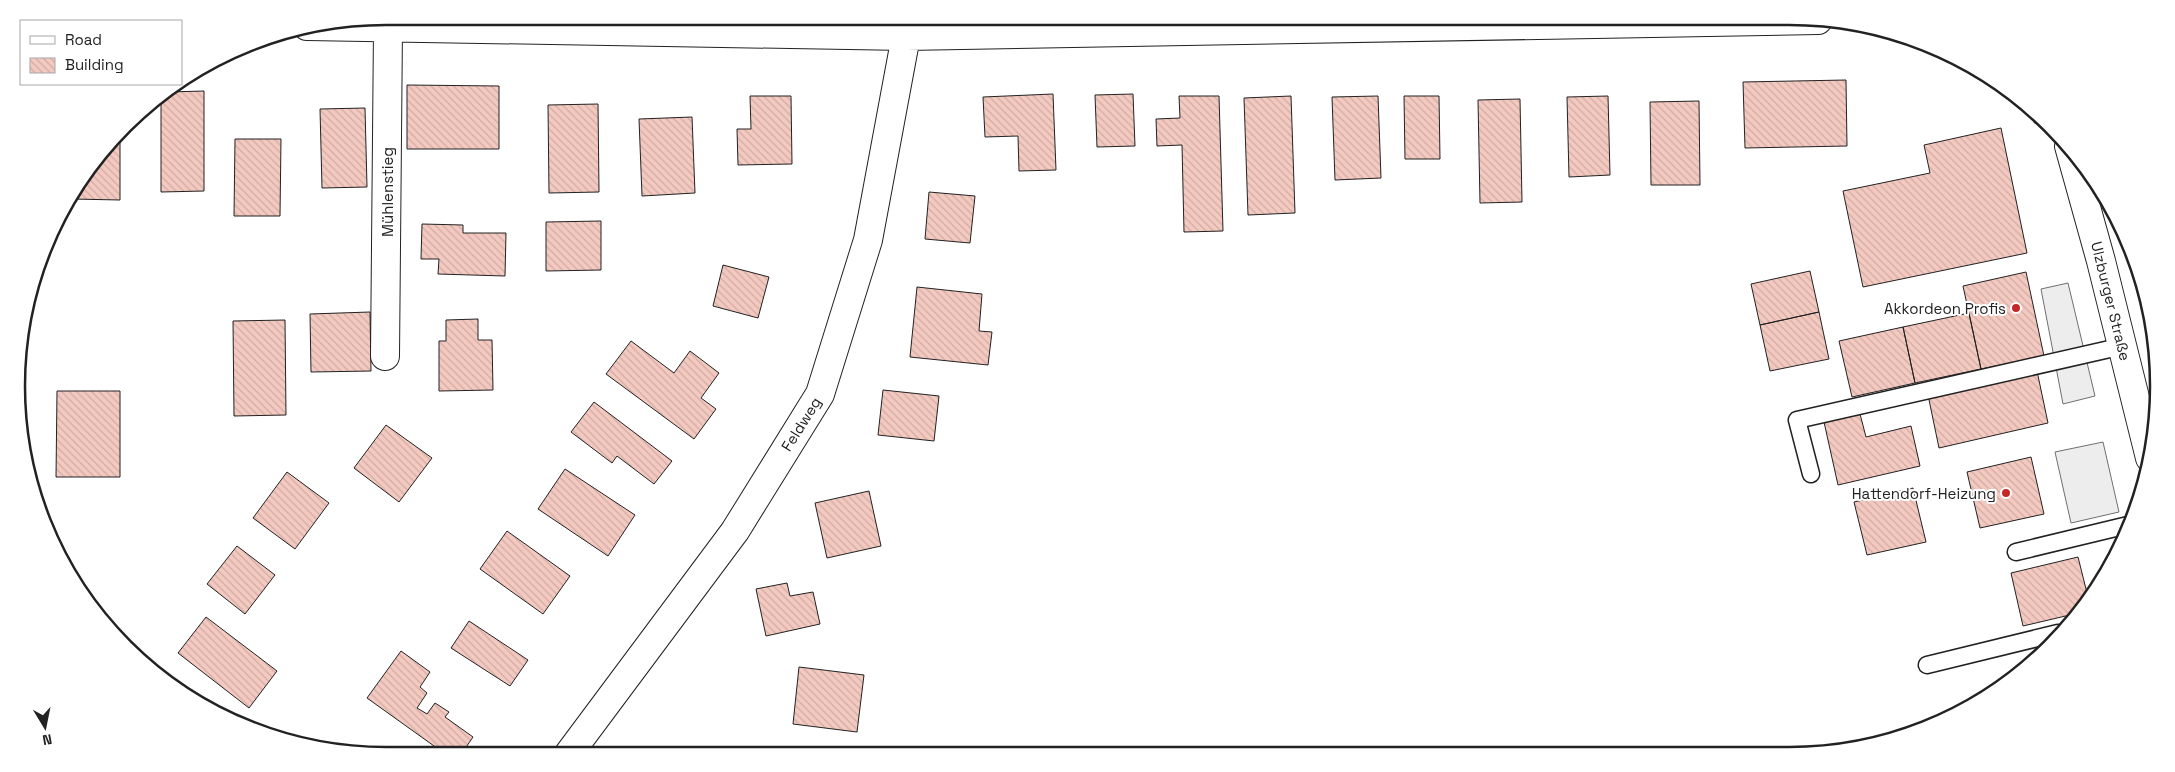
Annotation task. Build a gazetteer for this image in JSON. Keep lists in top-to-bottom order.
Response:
{
  "streets": {
    "street": ["Mühlenstieg", "Ulzburger Straße", "Feldweg"]
  },
  "places": ["Akkordeon Profis", "Hattendorf-Heizung"],
  "legend": ["Road", "Building"],
  "north": "bottom"
}
